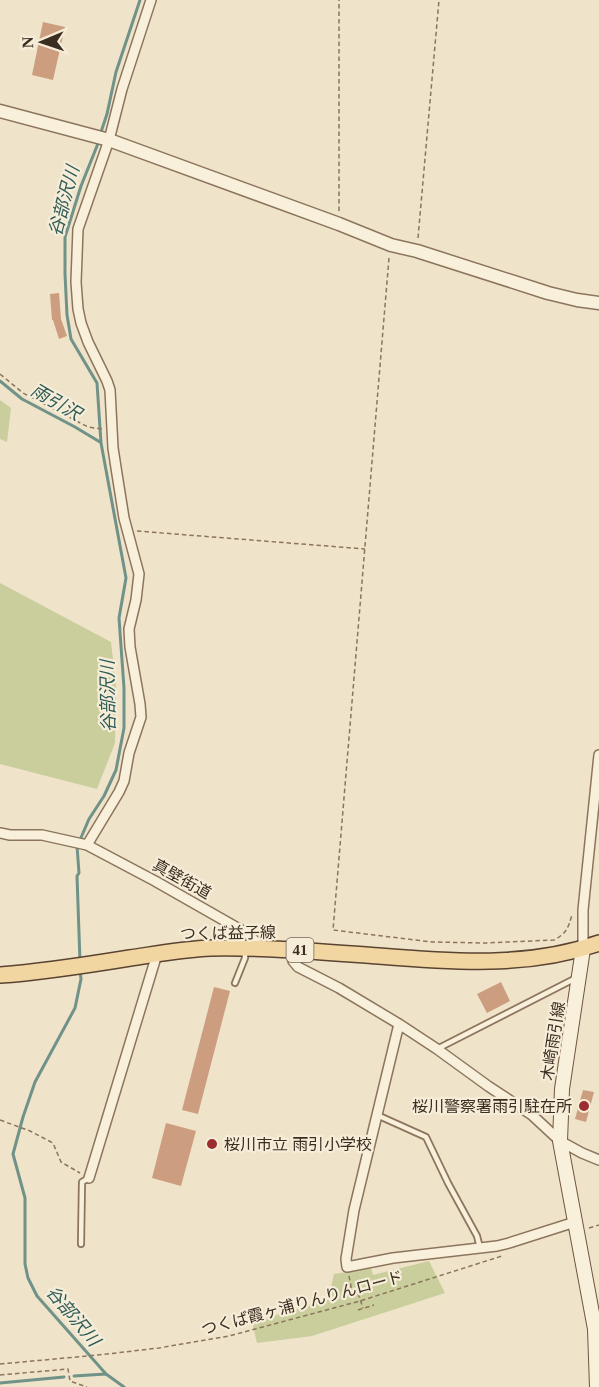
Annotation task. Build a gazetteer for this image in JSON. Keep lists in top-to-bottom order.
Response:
{
  "streets": {
    "main road": ["つくば益子線", "41", "木崎雨引線"],
    "street": ["真壁街道"],
    "path": ["つくば霞ヶ浦りんりんロード"]
  },
  "crossings": [
    ["真壁街道", "つくば益子線"],
    ["つくば益子線", "木崎雨引線"]
  ],
  "water": ["谷部沢川", "雨引沢"],
  "places": ["桜川警察署雨引駐在所", "桜川市立 雨引小学校"],
  "north": "left"
}
